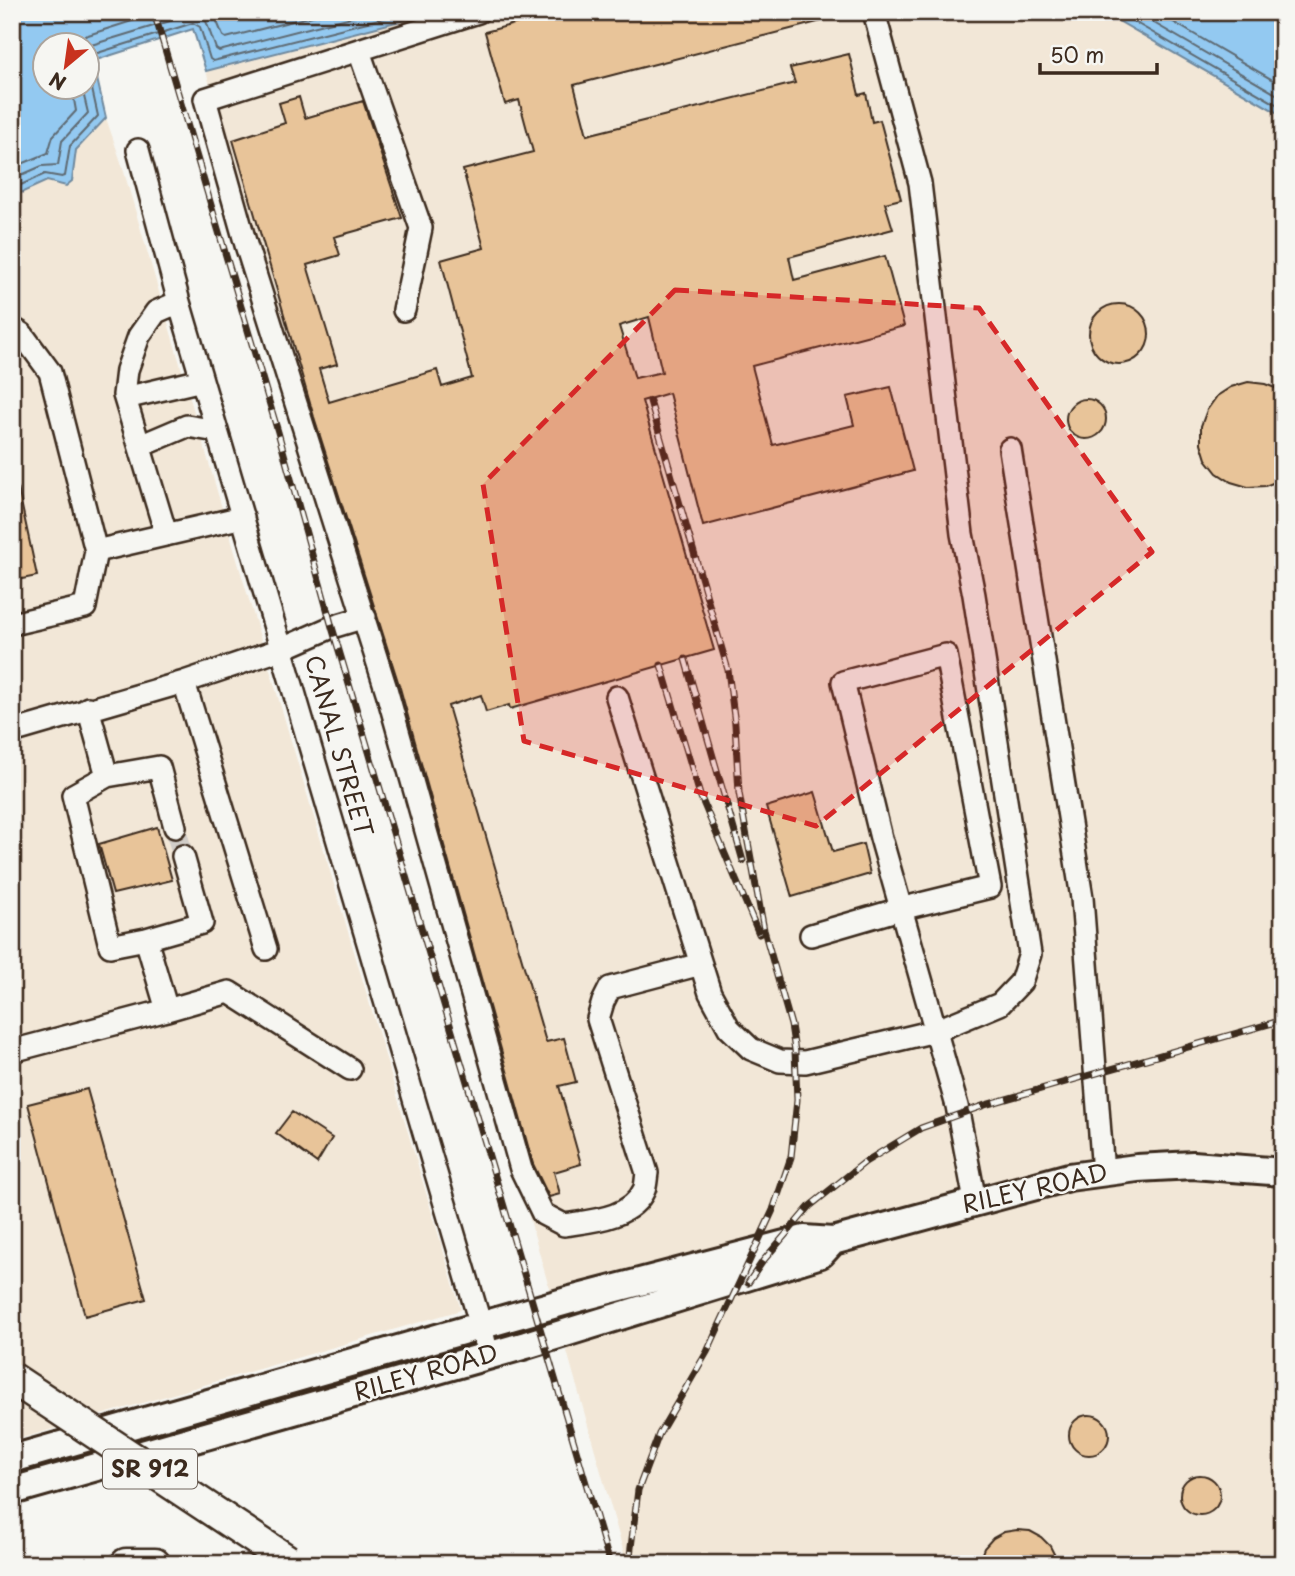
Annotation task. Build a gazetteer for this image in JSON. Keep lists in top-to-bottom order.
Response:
{
  "streets": {
    "highway": ["SR 912"],
    "main road": ["RILEY ROAD"],
    "street": ["CANAL STREET"]
  },
  "crossings": [
    ["CANAL STREET", "RILEY ROAD"]
  ],
  "scale_bar": "50 m",
  "north": "bottom left"
}
